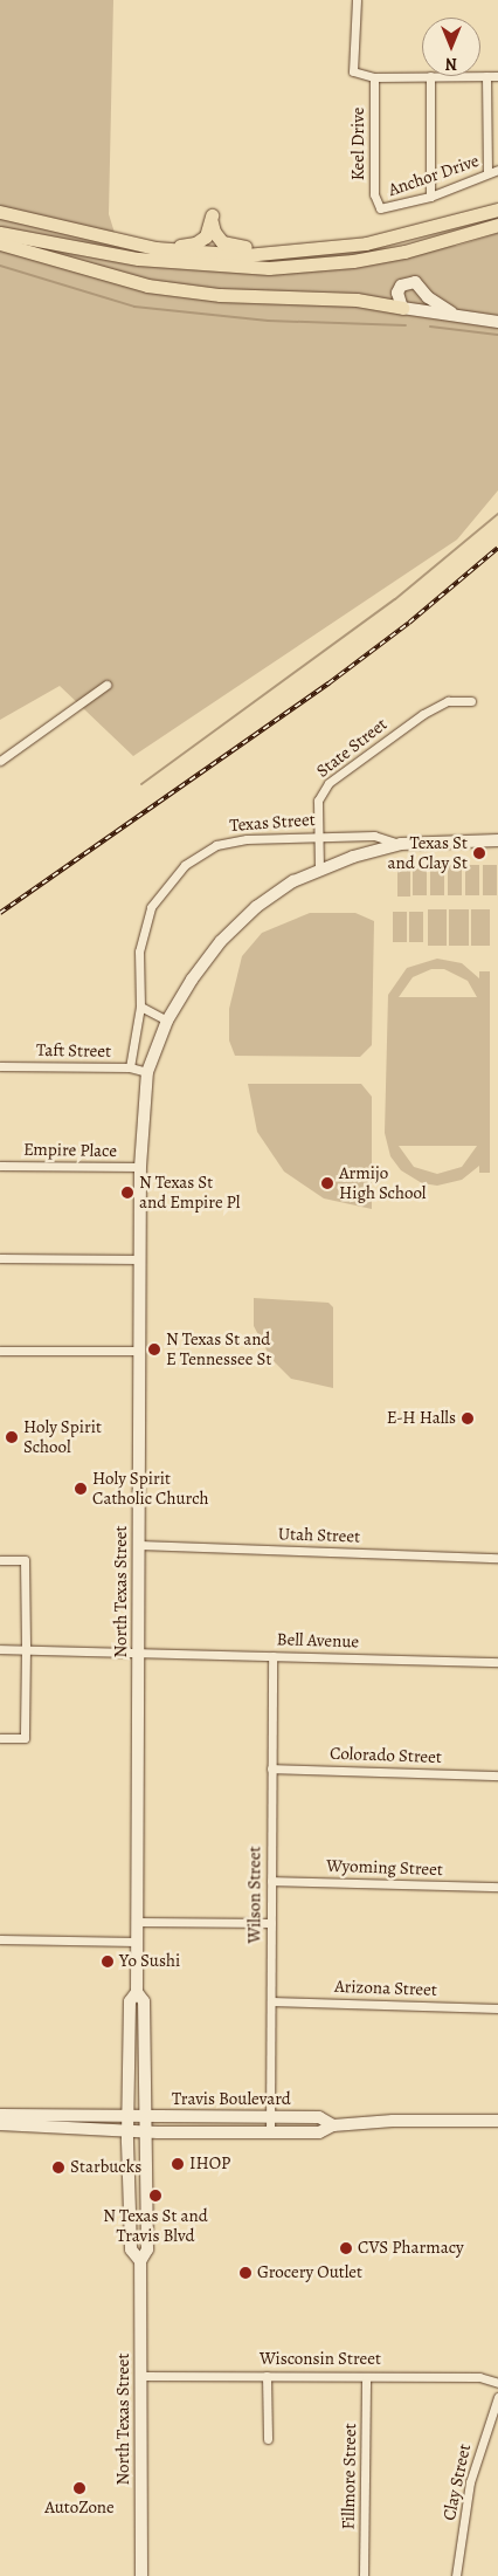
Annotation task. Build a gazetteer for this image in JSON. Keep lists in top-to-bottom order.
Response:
{
  "streets": {
    "main road": ["Texas Street", "North Texas Street", "Travis Boulevard"],
    "street": [
      "Keel Drive",
      "Anchor Drive",
      "State Street",
      "Taft Street",
      "Empire Place",
      "Utah Street",
      "Bell Avenue",
      "Colorado Street",
      "Wyoming Street",
      "Wilson Street",
      "Arizona Street",
      "Wisconsin Street",
      "Fillmore Street",
      "Clay Street"
    ]
  },
  "crossings": [
    ["Keel Drive", "Anchor Drive"],
    ["State Street", "Texas Street"],
    ["Texas Street", "North Texas Street"],
    ["Taft Street", "North Texas Street"],
    ["Empire Place", "North Texas Street"],
    ["Utah Street", "North Texas Street"],
    ["North Texas Street", "Bell Avenue"],
    ["North Texas Street", "Travis Boulevard"],
    ["North Texas Street", "Wisconsin Street"],
    ["Bell Avenue", "Wilson Street"],
    ["Colorado Street", "Wilson Street"],
    ["Wyoming Street", "Wilson Street"],
    ["Wilson Street", "Arizona Street"],
    ["Wilson Street", "Travis Boulevard"],
    ["Wisconsin Street", "Fillmore Street"]
  ],
  "places": [
    "Texas St and Clay St",
    "Armijo High School",
    "N Texas St and Empire Pl",
    "N Texas St and E Tennessee St",
    "E-H Halls",
    "Holy Spirit School",
    "Holy Spirit Catholic Church",
    "Yo Sushi",
    "IHOP",
    "Starbucks",
    "N Texas St and Travis Blvd",
    "CVS Pharmacy",
    "Grocery Outlet",
    "AutoZone"
  ],
  "north": "bottom"
}
